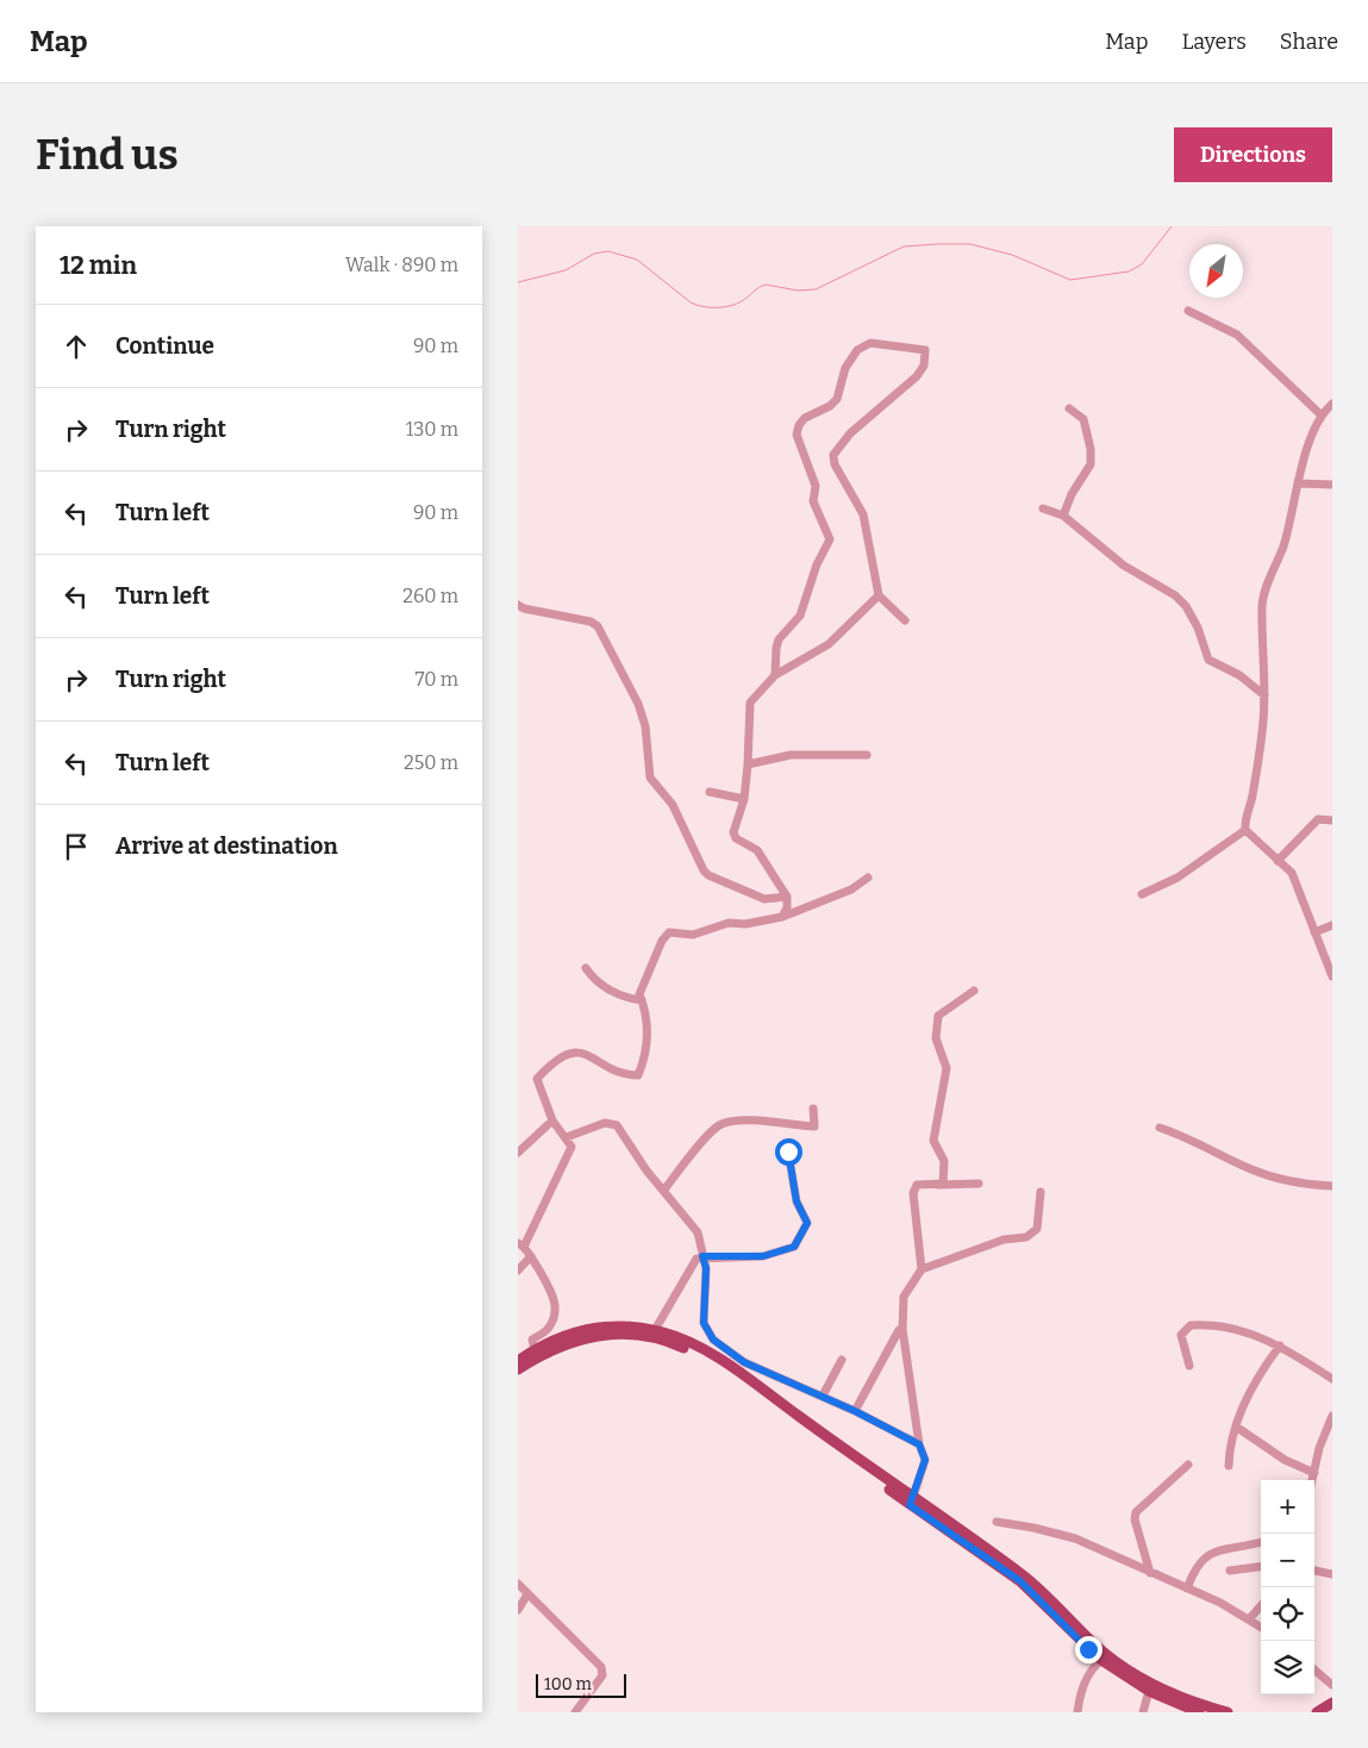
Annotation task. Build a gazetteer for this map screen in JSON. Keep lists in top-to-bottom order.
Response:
{
  "scale_bar": "100 m",
  "north": "bottom left",
  "page": {
    "header": "Map",
    "nav": ["Map", "Layers", "Share"],
    "buttons": "Directions",
    "title": "Find us",
    "heading": ["12 min", "Walk · 890 m"],
    "list": [
      ["Continue", "90 m"],
      ["Turn right", "130 m"],
      ["Turn left", "90 m"],
      ["Turn left", "260 m"],
      ["Turn right", "70 m"],
      ["Turn left", "250 m"],
      "Arrive at destination"
    ],
    "map_buttons": ["+", "−"],
    "scale": "100 m"
  }
}
